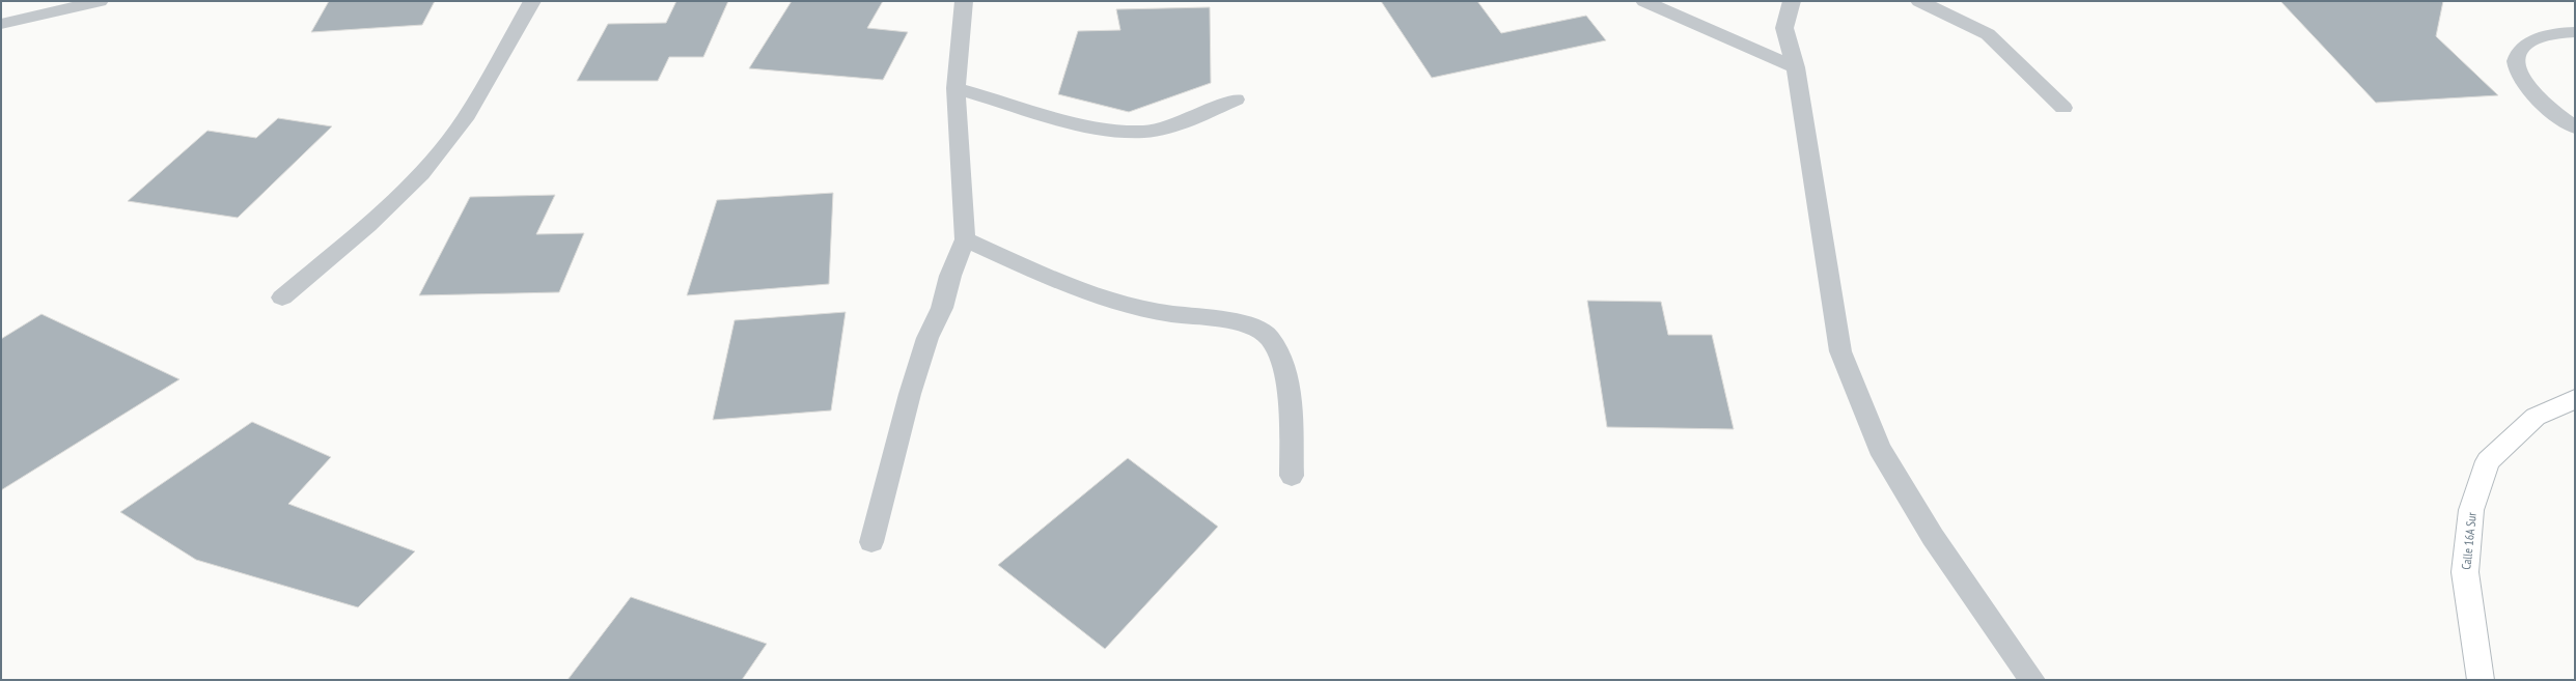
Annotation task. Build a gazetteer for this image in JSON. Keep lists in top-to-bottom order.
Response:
{
  "streets": {
    "main road": ["Calle 16A Sur"]
  }
}
